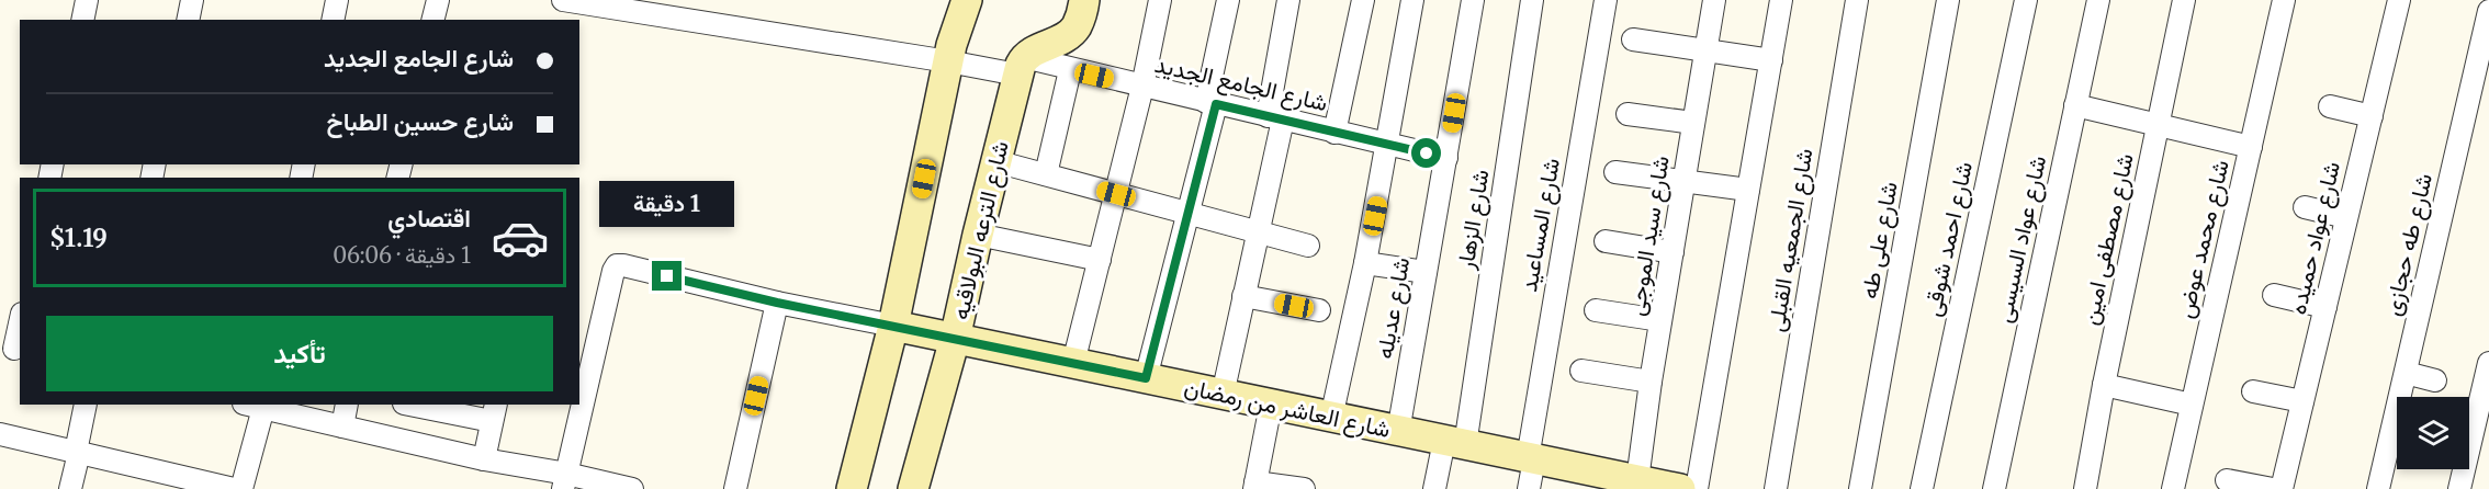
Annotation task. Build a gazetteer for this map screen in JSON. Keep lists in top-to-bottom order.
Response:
{
  "streets": {
    "street": [
      "شارع الجامع الجديد",
      "شارع الزهار",
      "شارع المساعيد",
      "شارع الترعه البولاقيه",
      "شارع سيد الموجى",
      "شارع عواد حميده",
      "شارع احمد شوقى",
      "شارع عواد السيسى",
      "شارع مصطفى امين",
      "شارع محمد عوض",
      "شارع الجمعيه القبلى",
      "شارع على طه",
      "شارع طه حجازى",
      "شارع عديله",
      "شارع العاشر من رمضان"
    ]
  },
  "crossings": [
    ["شارع الجامع الجديد", "شارع الترعه البولاقيه"],
    ["شارع الجامع الجديد", "شارع عديله"],
    ["شارع الزهار", "شارع العاشر من رمضان"],
    ["شارع المساعيد", "شارع العاشر من رمضان"],
    ["شارع الترعه البولاقيه", "شارع العاشر من رمضان"],
    ["شارع سيد الموجى", "شارع العاشر من رمضان"],
    ["شارع عديله", "شارع العاشر من رمضان"]
  ],
  "page": {
    "banner": ["شارع الجامع الجديد", "شارع حسين الطباخ"],
    "bubble": "1 دقيقة",
    "list": [
      {
        "name": "اقتصادي",
        "note": "1 دقيقة · 06:06",
        "value": "$1.19"
      }
    ],
    "buttons": "تأكيد"
  }
}
